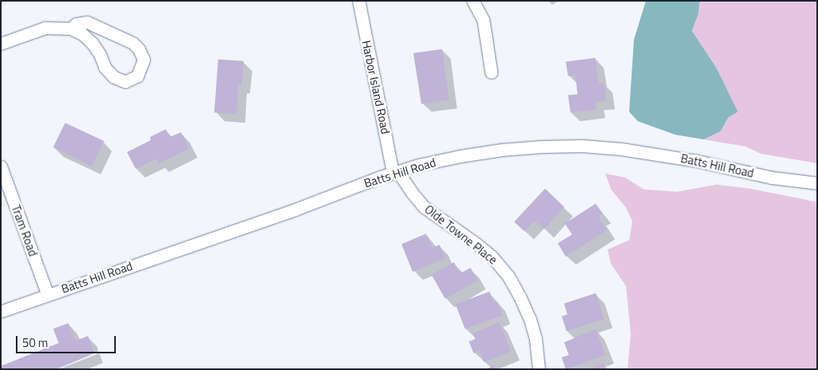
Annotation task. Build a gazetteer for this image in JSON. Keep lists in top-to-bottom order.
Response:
{
  "streets": {
    "street": [
      "Harbor Island Road",
      "Batts Hill Road",
      "Tram Road",
      "Olde Towne Place"
    ]
  },
  "crossings": [
    ["Harbor Island Road", "Batts Hill Road"],
    ["Harbor Island Road", "Olde Towne Place"],
    ["Batts Hill Road", "Tram Road"],
    ["Batts Hill Road", "Olde Towne Place"]
  ],
  "scale_bar": "50 m"
}
